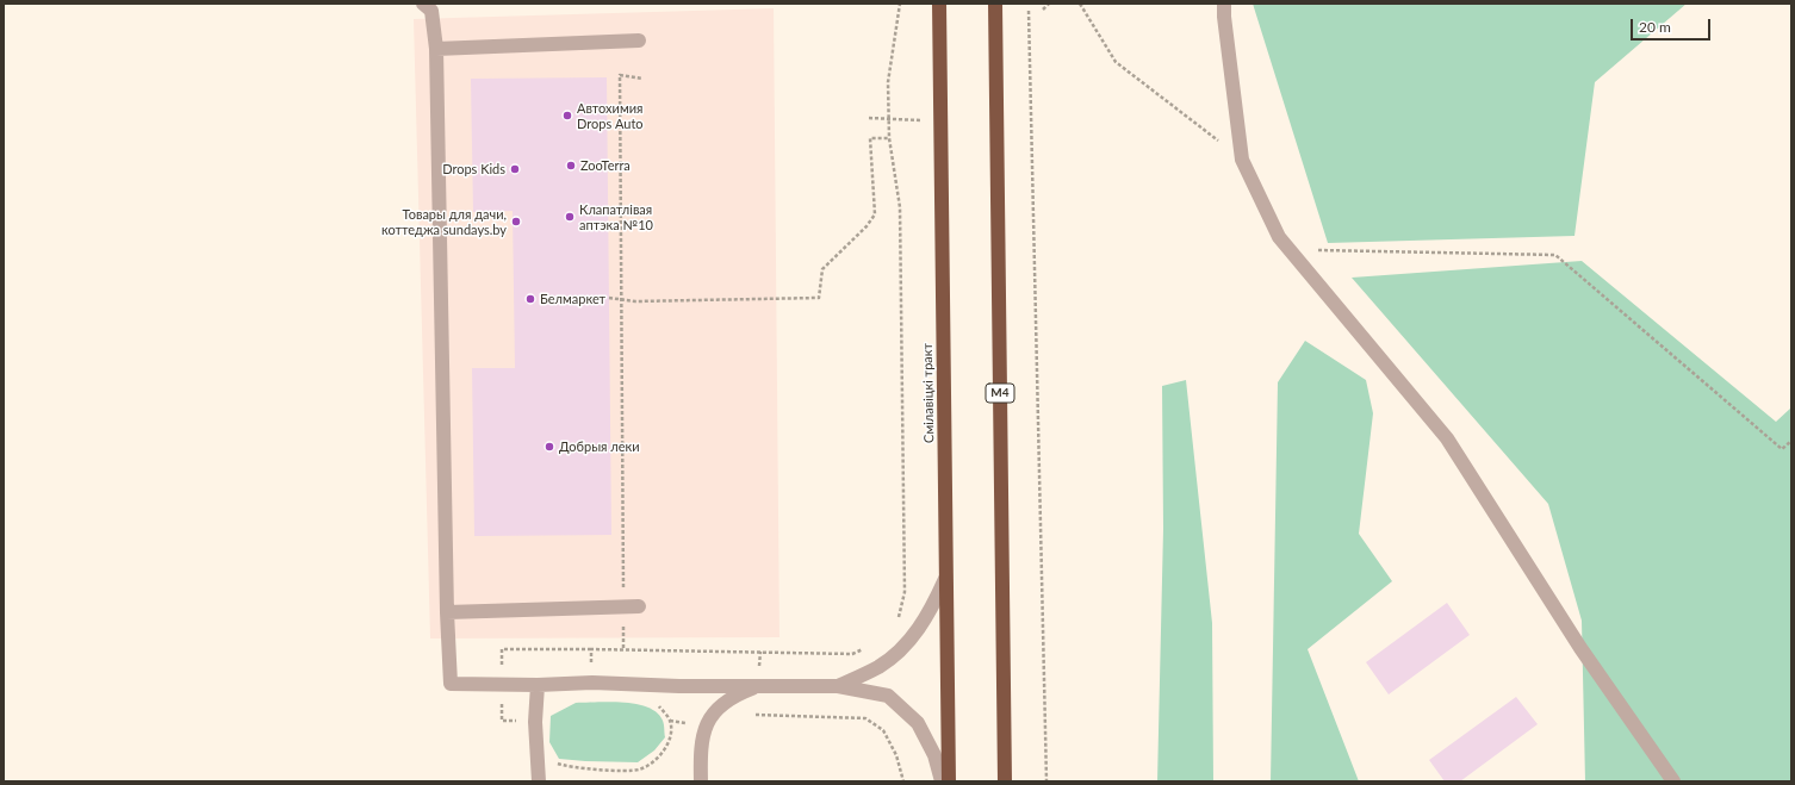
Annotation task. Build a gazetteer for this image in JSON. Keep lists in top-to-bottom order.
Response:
{
  "streets": {
    "highway": ["Смілавіцкі тракт", "М4"]
  },
  "places": [
    "Автохимия Drops Auto",
    "ZooTerra",
    "Drops Kids",
    "Клапатлівая аптэка №10",
    "Товары для дачи, коттеджа sundays.by",
    "Белмаркет",
    "Добрыя леки"
  ],
  "scale_bar": "20 m"
}
